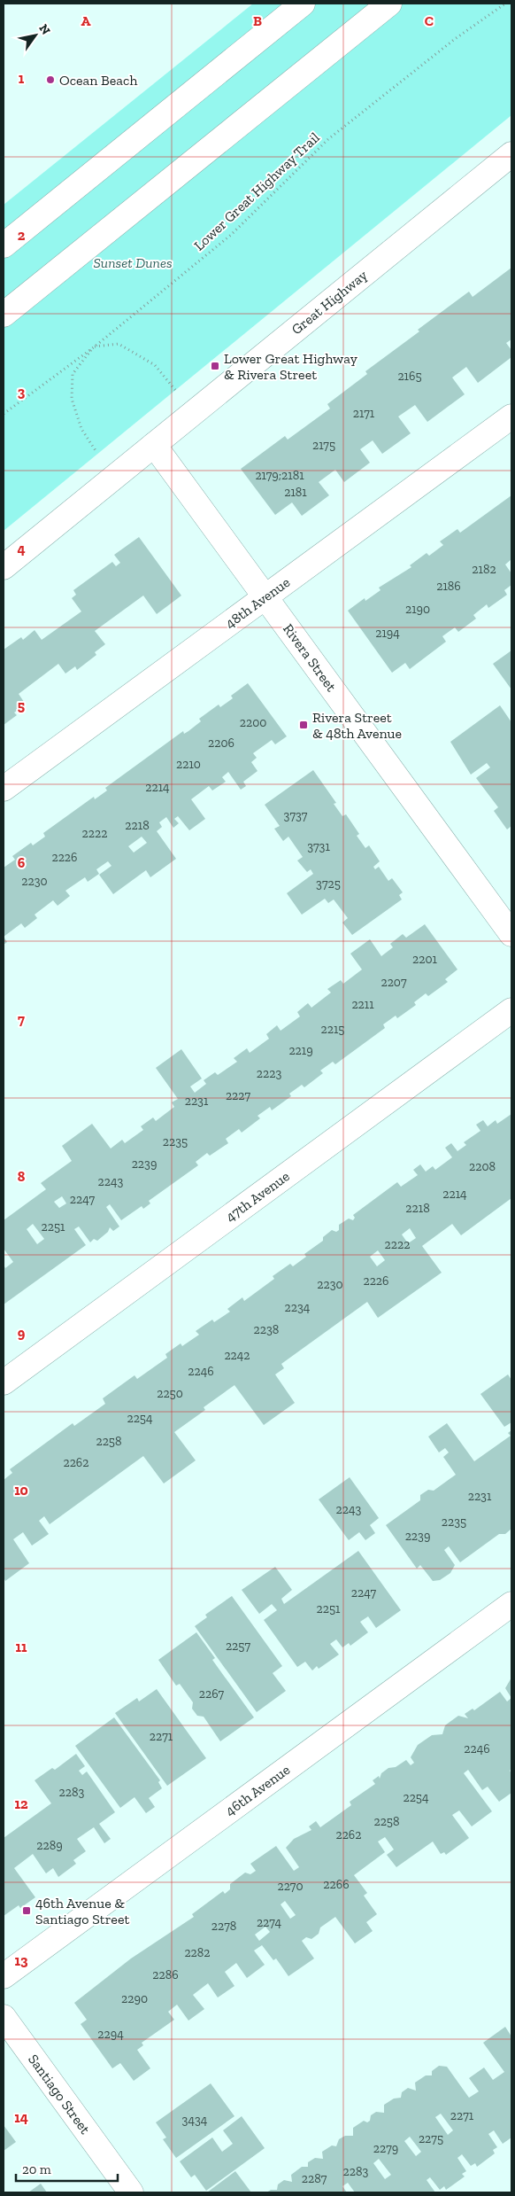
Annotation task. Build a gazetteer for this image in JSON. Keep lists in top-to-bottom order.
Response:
{
  "streets": {
    "street": [
      "Great Highway",
      "48th Avenue",
      "Rivera Street",
      "47th Avenue",
      "46th Avenue",
      "Santiago Street"
    ],
    "path": ["Lower Great Highway Trail"]
  },
  "crossings": [
    ["Great Highway", "Rivera Street"],
    ["48th Avenue", "Rivera Street"]
  ],
  "parks": ["Sunset Dunes"],
  "places": {
    "other": ["Ocean Beach"],
    "transit": ["Lower Great Highway & Rivera Street", "Rivera Street & 48th Avenue", "46th Avenue & Santiago Street"]
  },
  "house_numbers": [
    "2165",
    "2171",
    "2175",
    "2179;2181",
    "2181",
    "2182",
    "2186",
    "2190",
    "2194",
    "2200",
    "2206",
    "2210",
    "2214",
    "3737",
    "2218",
    "2222",
    "3731",
    "2226",
    "2230",
    "3725",
    "2201",
    "2207",
    "2211",
    "2215",
    "2219",
    "2223",
    "2227",
    "2231",
    "2235",
    "2239",
    "2208",
    "2243",
    "2214",
    "2247",
    "2218",
    "2251",
    "2222",
    "2226",
    "2230",
    "2234",
    "2238",
    "2242",
    "2246",
    "2250",
    "2254",
    "2258",
    "2262",
    "2231",
    "2243",
    "2235",
    "2239",
    "2247",
    "2251",
    "2257",
    "2267",
    "2271",
    "2246",
    "2283",
    "2254",
    "2258",
    "2262",
    "2289",
    "2266",
    "2270",
    "2274",
    "2278",
    "2282",
    "2286",
    "2290",
    "2294",
    "2271",
    "3434",
    "2275",
    "2279",
    "2283",
    "2287"
  ],
  "scale_bar": "20 m",
  "north": "top right",
  "grid": {
    "columns": ["A", "B", "C"],
    "rows": [
      "1",
      "2",
      "3",
      "4",
      "5",
      "6",
      "7",
      "8",
      "9",
      "10",
      "11",
      "12",
      "13",
      "14"
    ]
  }
}
